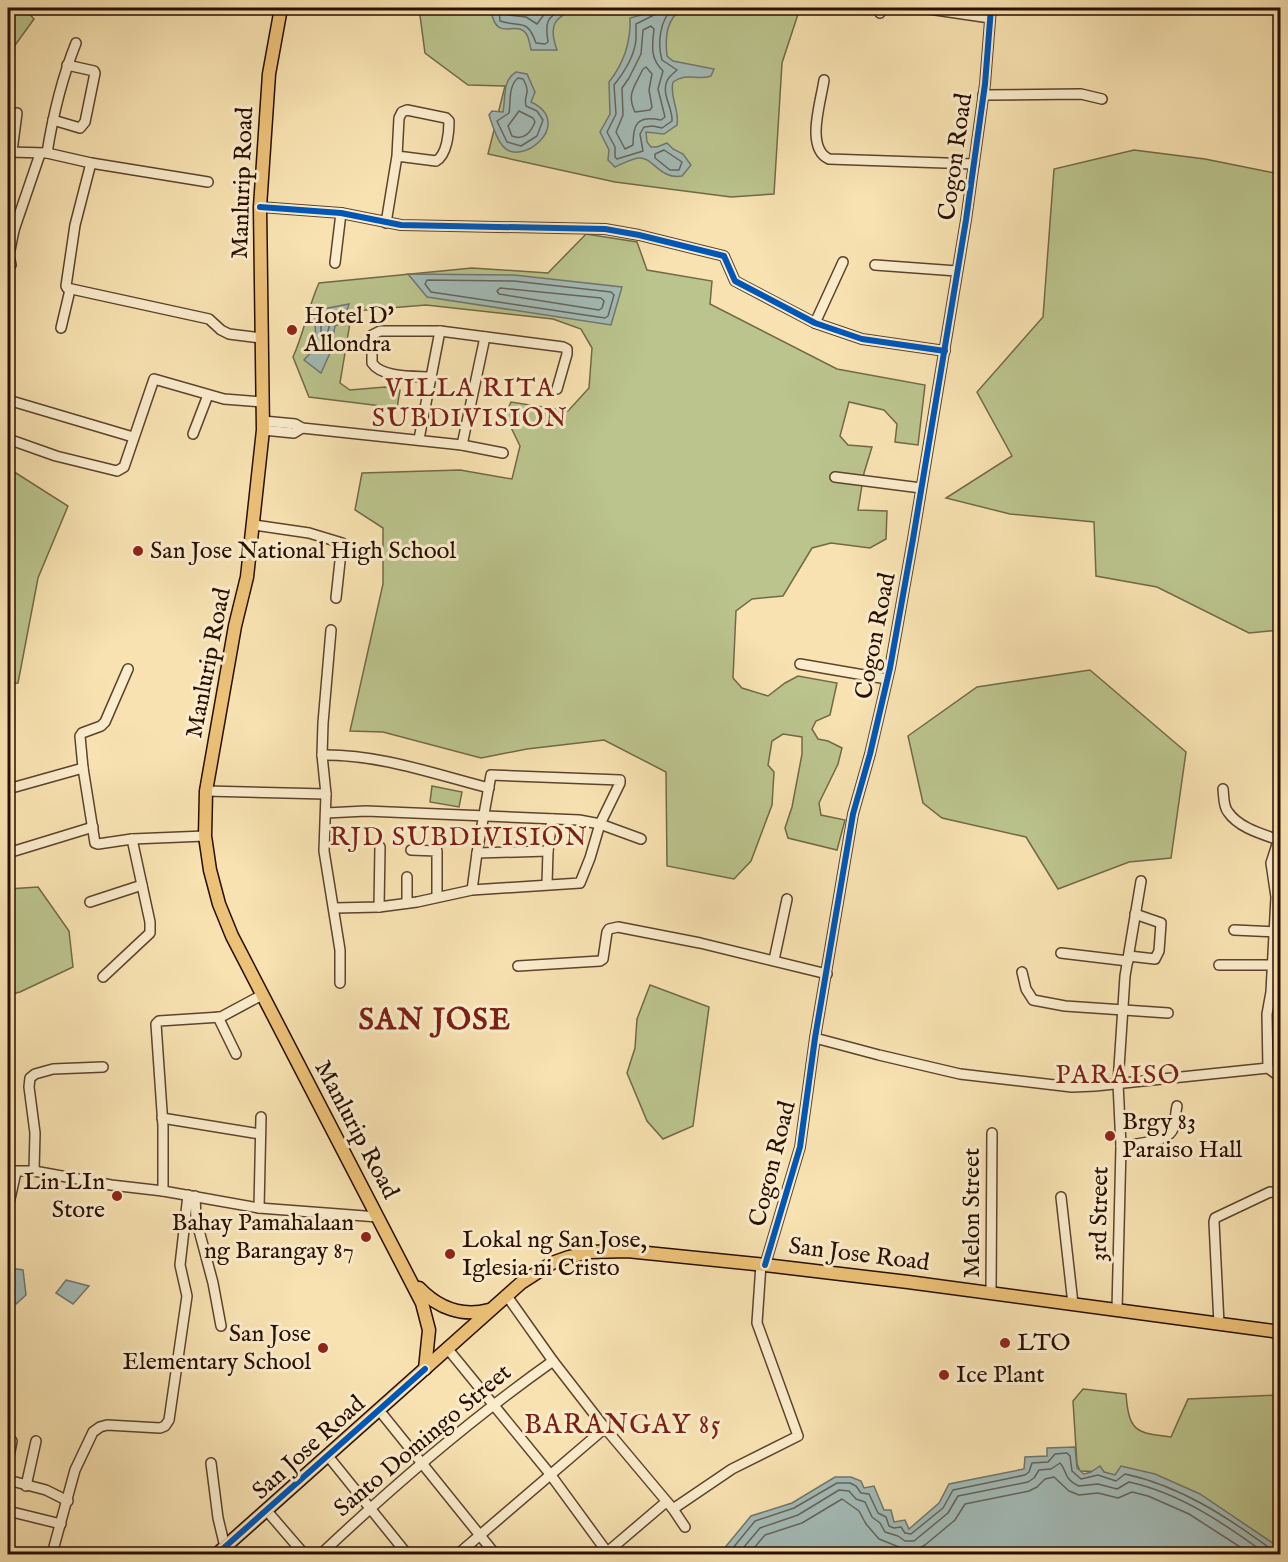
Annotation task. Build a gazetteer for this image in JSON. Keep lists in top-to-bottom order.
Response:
{
  "streets": {
    "main road": ["Manlurip Road", "San Jose Road"],
    "street": [
      "Cogon Road",
      "Melon Street",
      "3rd Street",
      "Santo Domingo Street"
    ]
  },
  "crossings": [
    ["Cogon Road", "San Jose Road"],
    ["Manlurip Road", "San Jose Road"],
    ["Melon Street", "San Jose Road"],
    ["3rd Street", "San Jose Road"]
  ],
  "districts": [
    "VILLA RITA SUBDIVISION",
    "RJD SUBDIVISION",
    "SAN JOSE",
    "PARAISO",
    "BARANGAY 85"
  ],
  "places": [
    "Hotel D' Allondra",
    "San Jose National High School",
    "Brgy 83 Paraiso Hall",
    "Lin LIn Store",
    "Bahay Pamahalaan ng Barangay 87",
    "Lokal ng San Jose, Iglesia ni Cristo",
    "LTO",
    "San Jose Elementary School",
    "Ice Plant"
  ]
}
